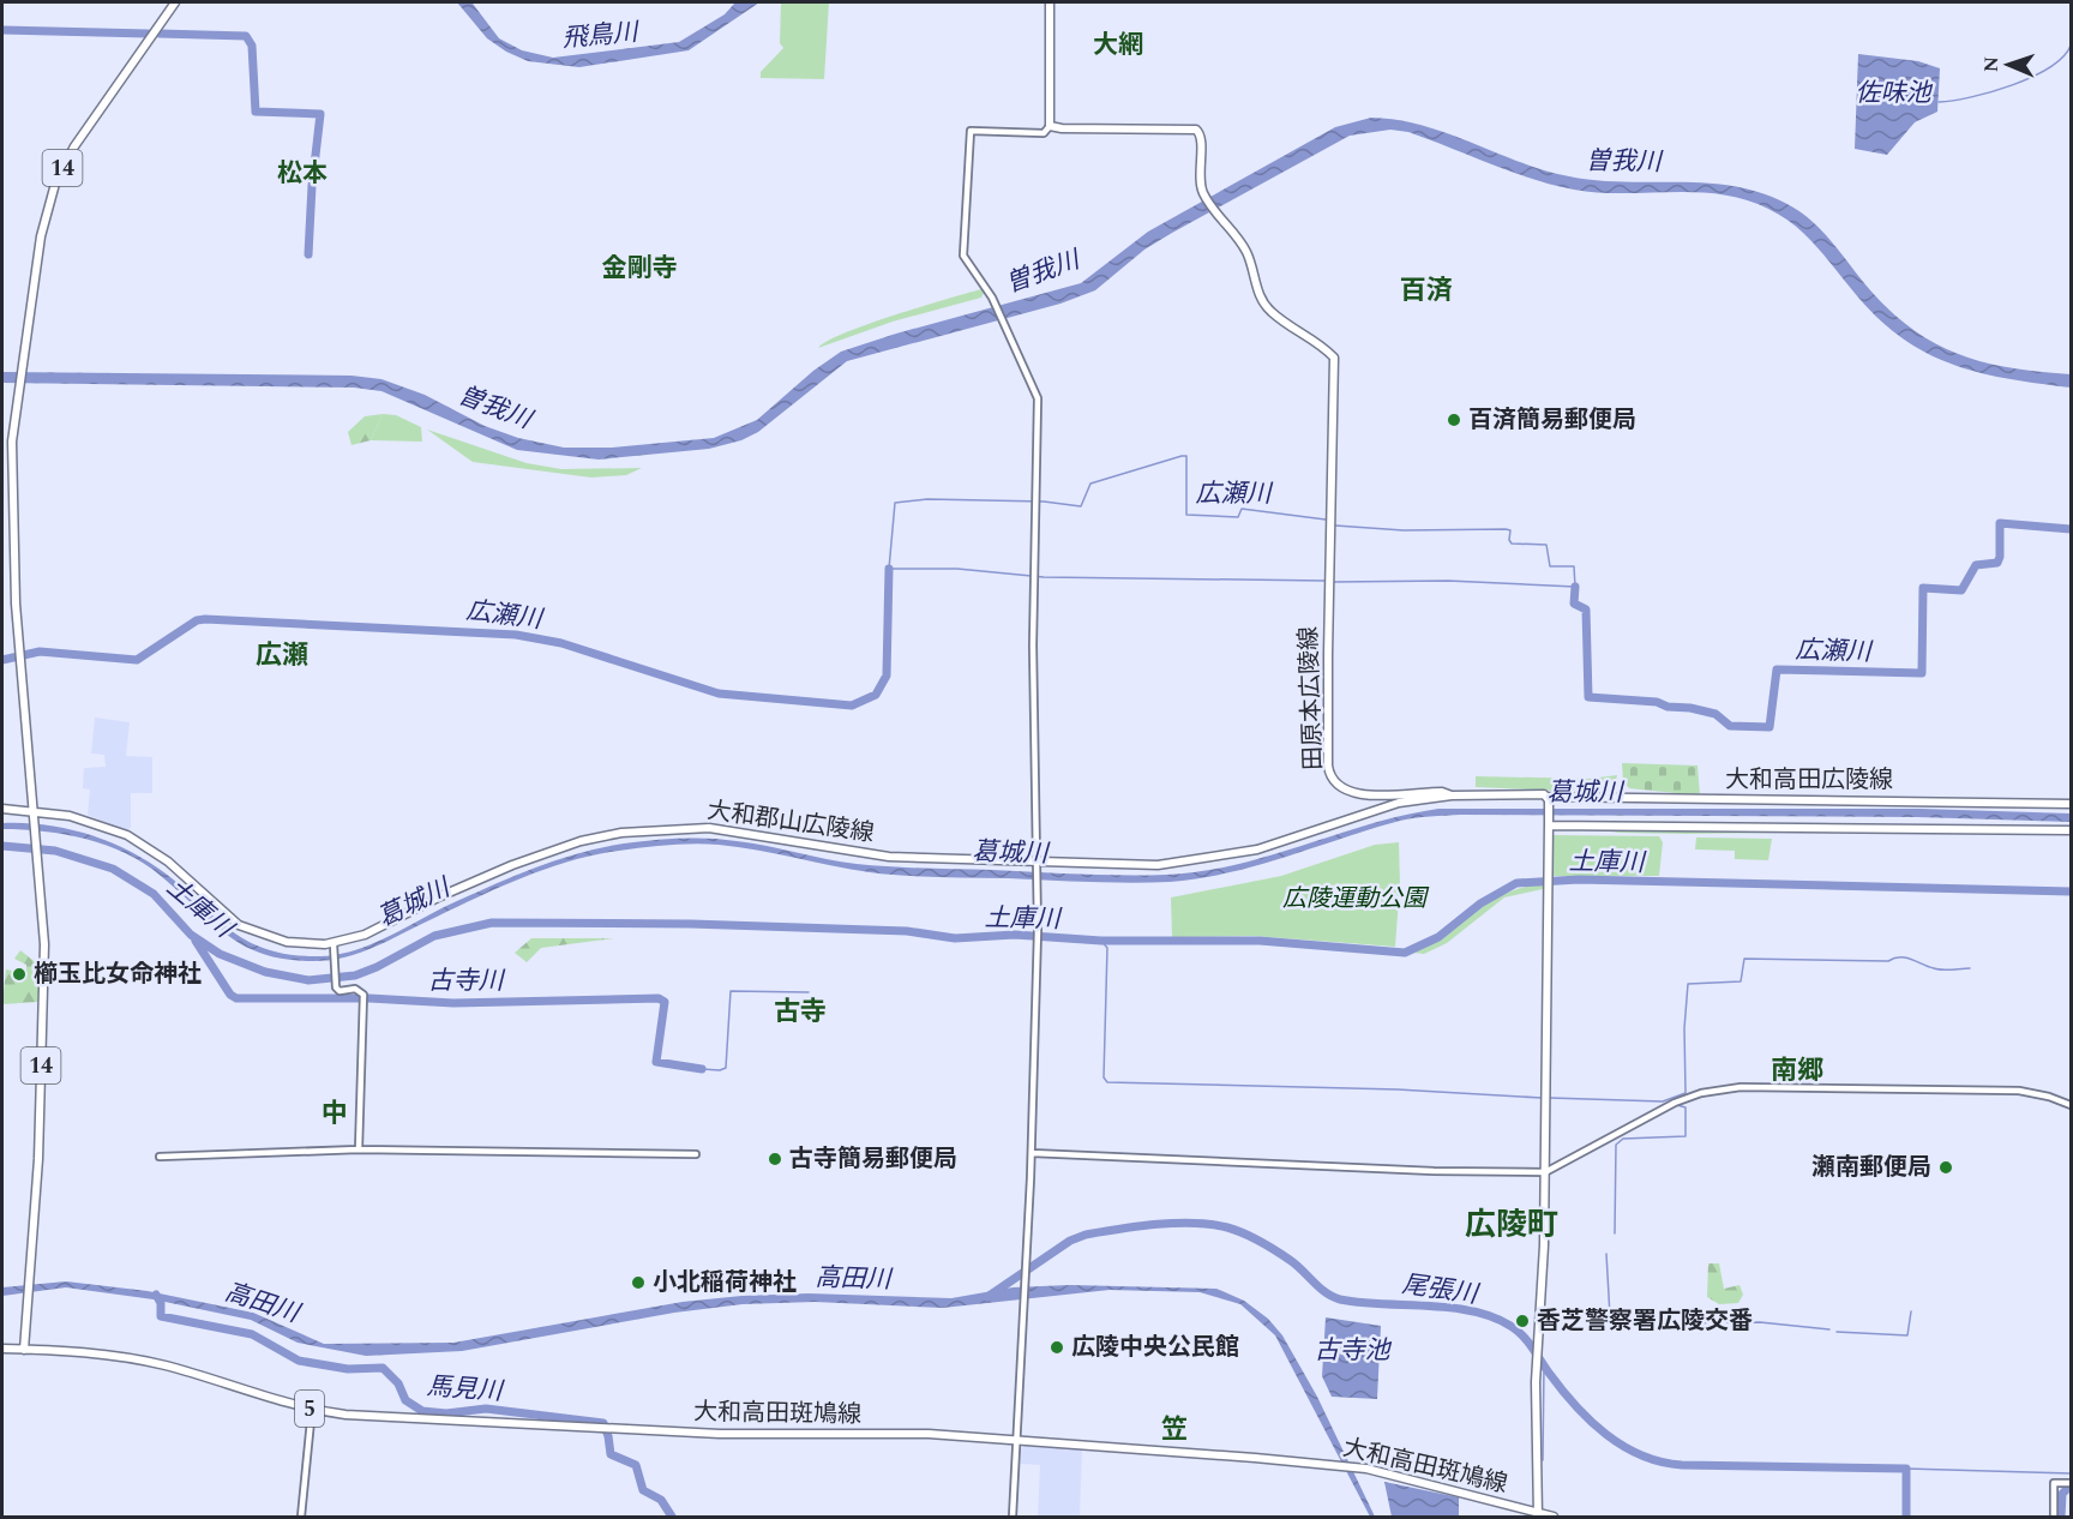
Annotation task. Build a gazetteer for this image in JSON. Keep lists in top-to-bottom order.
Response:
{
  "streets": {
    "main road": [
      "14",
      "田原本広陵線",
      "大和高田広陵線",
      "大和郡山広陵線",
      "5",
      "大和高田斑鳩線"
    ]
  },
  "crossings": [
    ["14", "大和郡山広陵線"],
    ["14", "大和高田斑鳩線"],
    ["田原本広陵線", "大和高田広陵線"],
    ["田原本広陵線", "大和郡山広陵線"]
  ],
  "districts": [
    "大網",
    "松本",
    "金剛寺",
    "百済",
    "広瀬",
    "古寺",
    "南郷",
    "中",
    "広陵町",
    "笠"
  ],
  "water": [
    "飛鳥川",
    "佐味池",
    "曽我川",
    "広瀬川",
    "葛城川",
    "土庫川",
    "古寺川",
    "高田川",
    "尾張川",
    "古寺池",
    "馬見川"
  ],
  "parks": ["広陵運動公園"],
  "places": [
    "百済簡易郵便局",
    "櫛玉比女命神社",
    "古寺簡易郵便局",
    "瀬南郵便局",
    "小北稲荷神社",
    "香芝警察署広陵交番",
    "広陵中央公民館"
  ],
  "north": "left"
}
